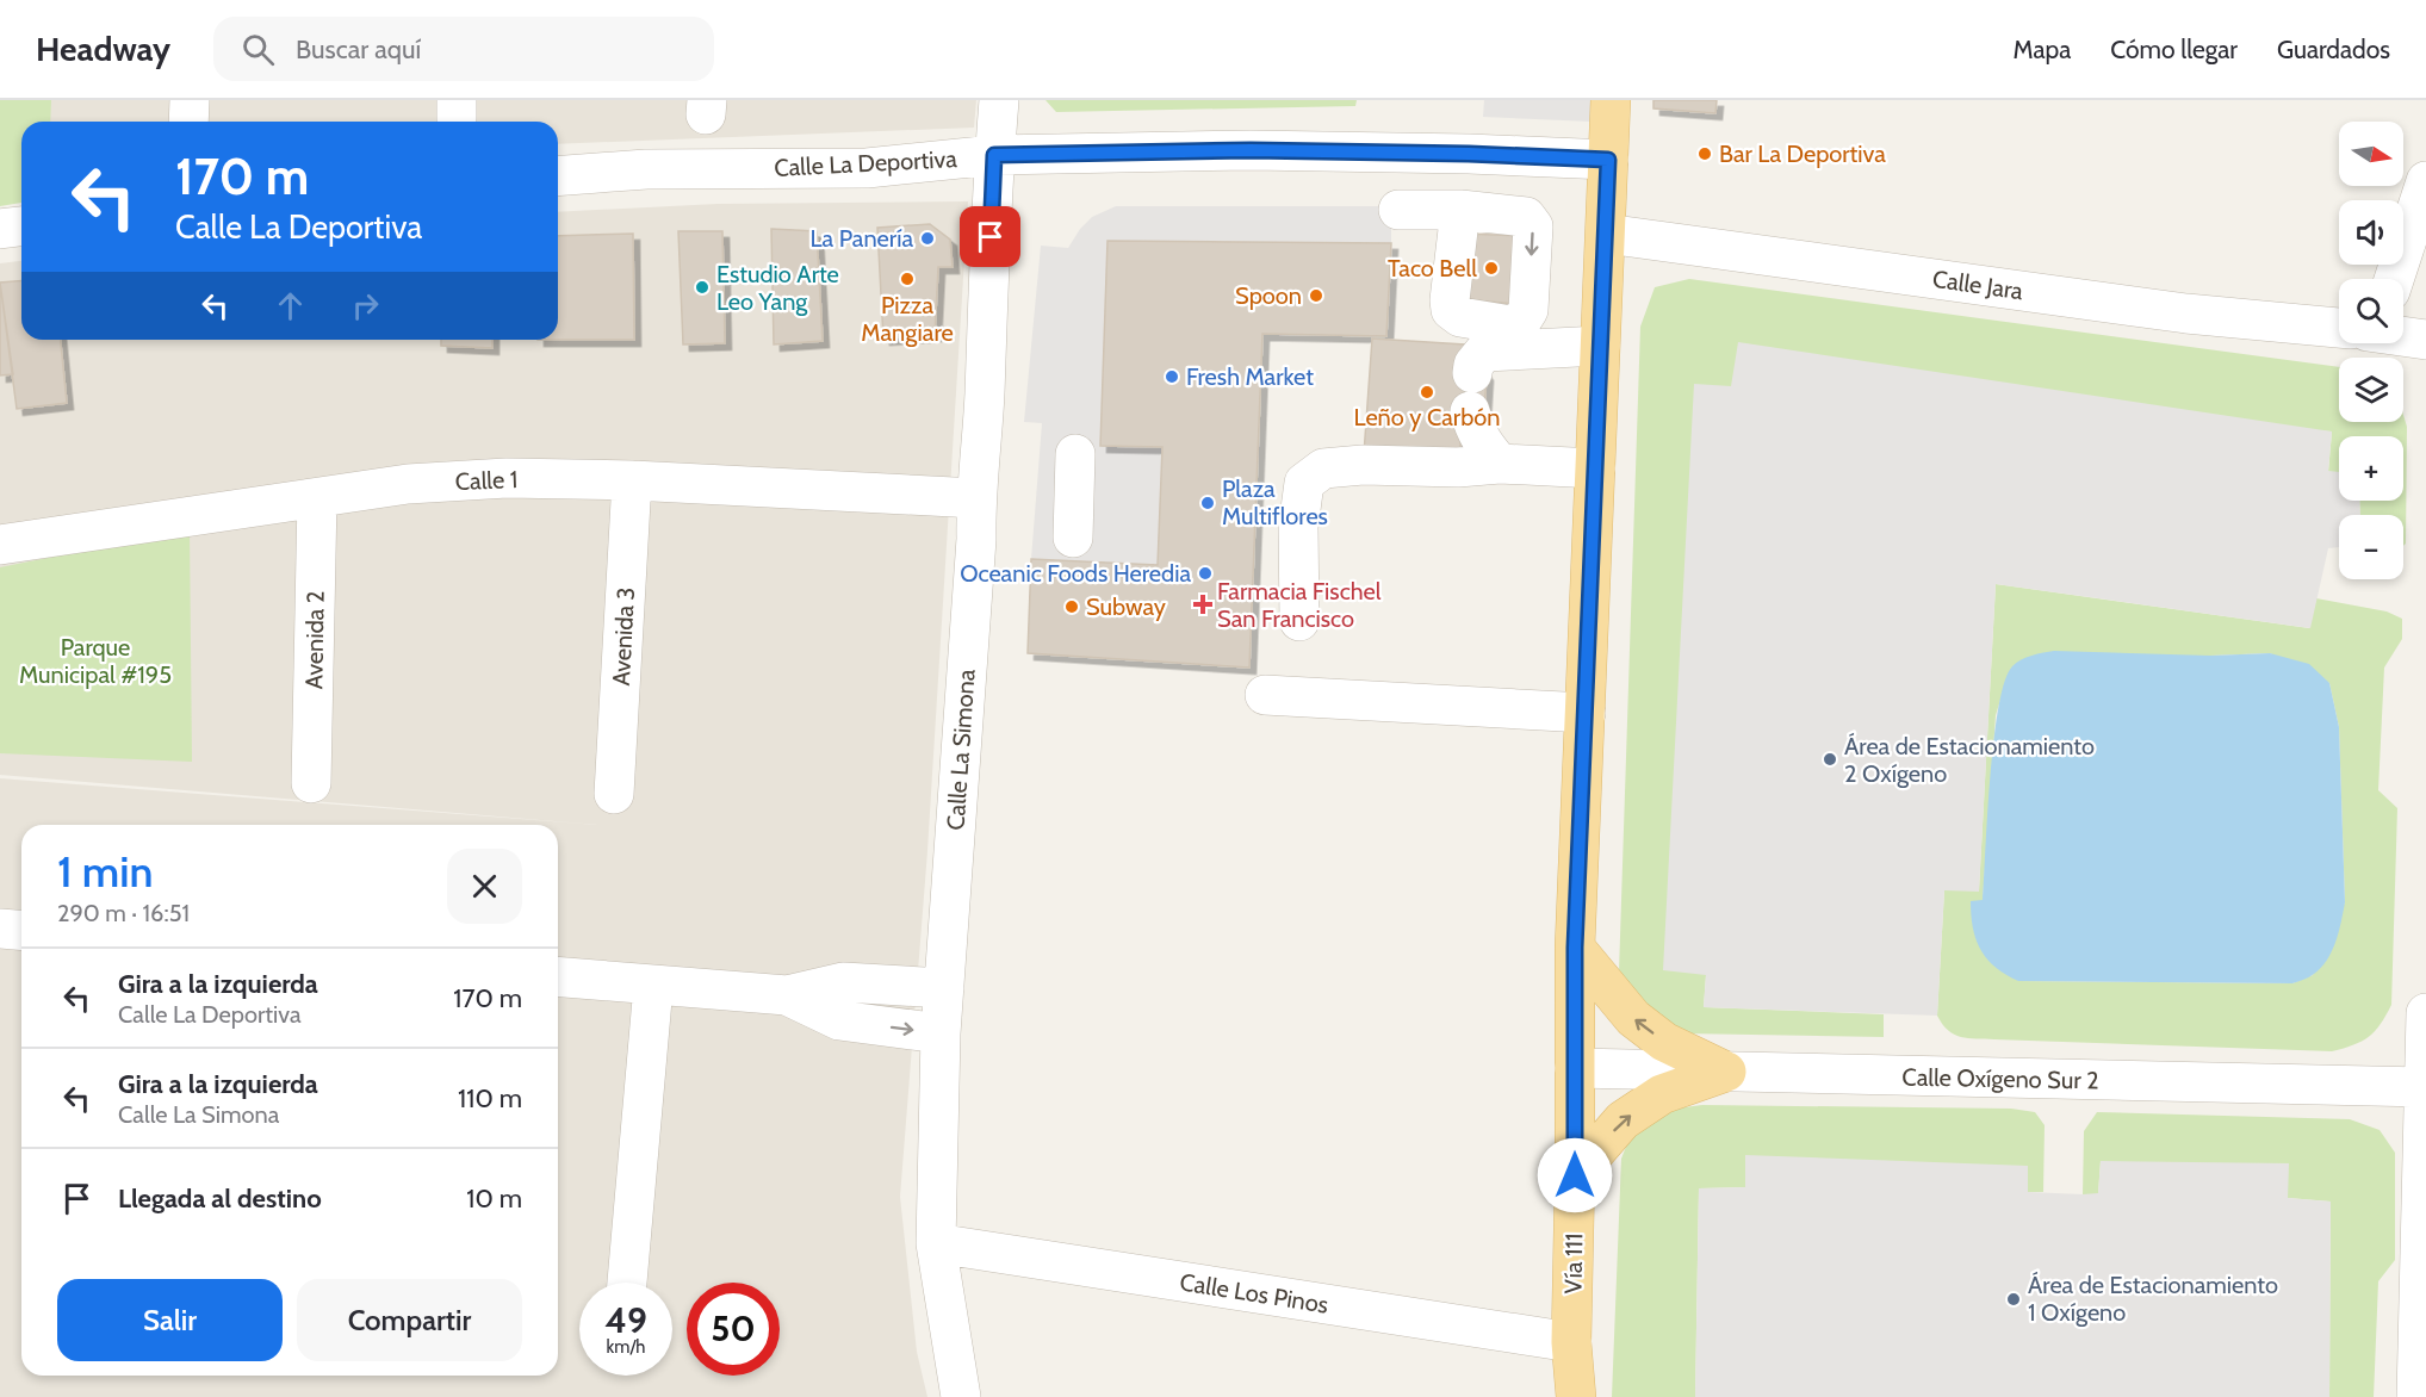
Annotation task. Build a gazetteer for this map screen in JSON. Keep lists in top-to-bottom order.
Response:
{
  "streets": {
    "main road": ["Vía 111"],
    "street": [
      "Calle La Deportiva",
      "Calle Jara",
      "Calle 1",
      "Avenida 3",
      "Avenida 2",
      "Calle La Simona",
      "Calle Oxígeno Sur 2",
      "Calle Los Pinos"
    ]
  },
  "crossings": [
    ["Calle La Deportiva", "Calle La Simona"],
    ["Calle La Deportiva", "Vía 111"],
    ["Calle Jara", "Vía 111"],
    ["Calle 1", "Avenida 3"],
    ["Calle 1", "Avenida 2"],
    ["Calle 1", "Calle La Simona"],
    ["Calle La Simona", "Calle Los Pinos"],
    ["Calle Oxígeno Sur 2", "Vía 111"],
    ["Vía 111", "Calle Los Pinos"]
  ],
  "parks": ["Parque Municipal #195"],
  "places": {
    "other": [
      "Bar La Deportiva",
      "La Panería",
      "Taco Bell",
      "Pizza Mangiare",
      "Estudio Arte Leo Yang",
      "Spoon",
      "Fresh Market",
      "Leño y Carbón",
      "Plaza Multiflores",
      "Oceanic Foods Heredia",
      "Subway",
      "Área de Estacionamiento 2 Oxígeno",
      "Área de Estacionamiento 1 Oxígeno"
    ],
    "health": ["Farmacia Fischel San Francisco"]
  },
  "north": "right",
  "page": {
    "header": "Headway",
    "search": "Buscar aquí",
    "nav": ["Mapa", "Cómo llegar", "Guardados"],
    "map_buttons": ["+", "−"],
    "turn": ["170 m", "Calle La Deportiva"],
    "heading": ["1 min", "290 m · 16:51"],
    "list": [
      {
        "name": "Gira a la izquierda",
        "note": "Calle La Deportiva",
        "value": "170 m"
      },
      {
        "name": "Gira a la izquierda",
        "note": "Calle La Simona",
        "value": "110 m"
      },
      {
        "name": "Llegada al destino",
        "value": "10 m"
      }
    ],
    "buttons": ["Salir", "Compartir"],
    "speed": "49 km/h",
    "limit": "50"
  }
}
